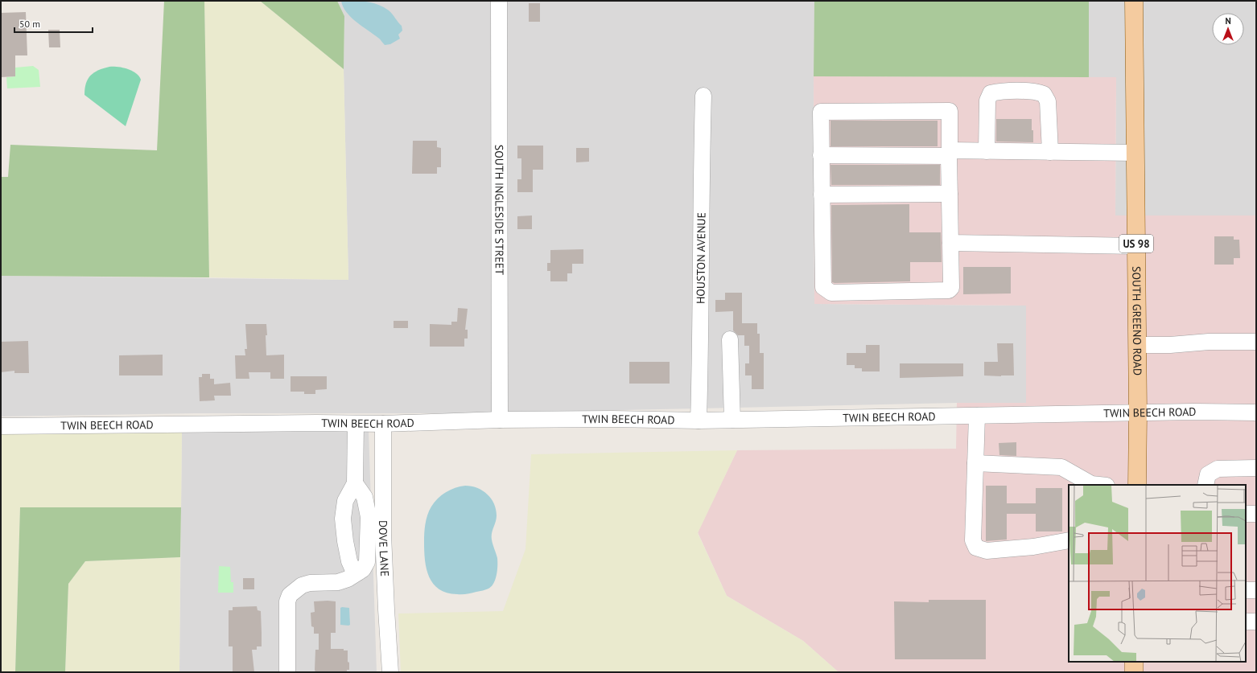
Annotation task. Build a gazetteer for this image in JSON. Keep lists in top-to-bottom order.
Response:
{
  "streets": {
    "main road": ["US 98", "SOUTH GREENO ROAD"],
    "street": [
      "SOUTH INGLESIDE STREET",
      "HOUSTON AVENUE",
      "TWIN BEECH ROAD",
      "DOVE LANE"
    ]
  },
  "crossings": [
    ["SOUTH INGLESIDE STREET", "TWIN BEECH ROAD"],
    ["HOUSTON AVENUE", "TWIN BEECH ROAD"],
    ["SOUTH GREENO ROAD", "TWIN BEECH ROAD"],
    ["TWIN BEECH ROAD", "DOVE LANE"]
  ],
  "scale_bar": "50 m",
  "north": "top"
}
